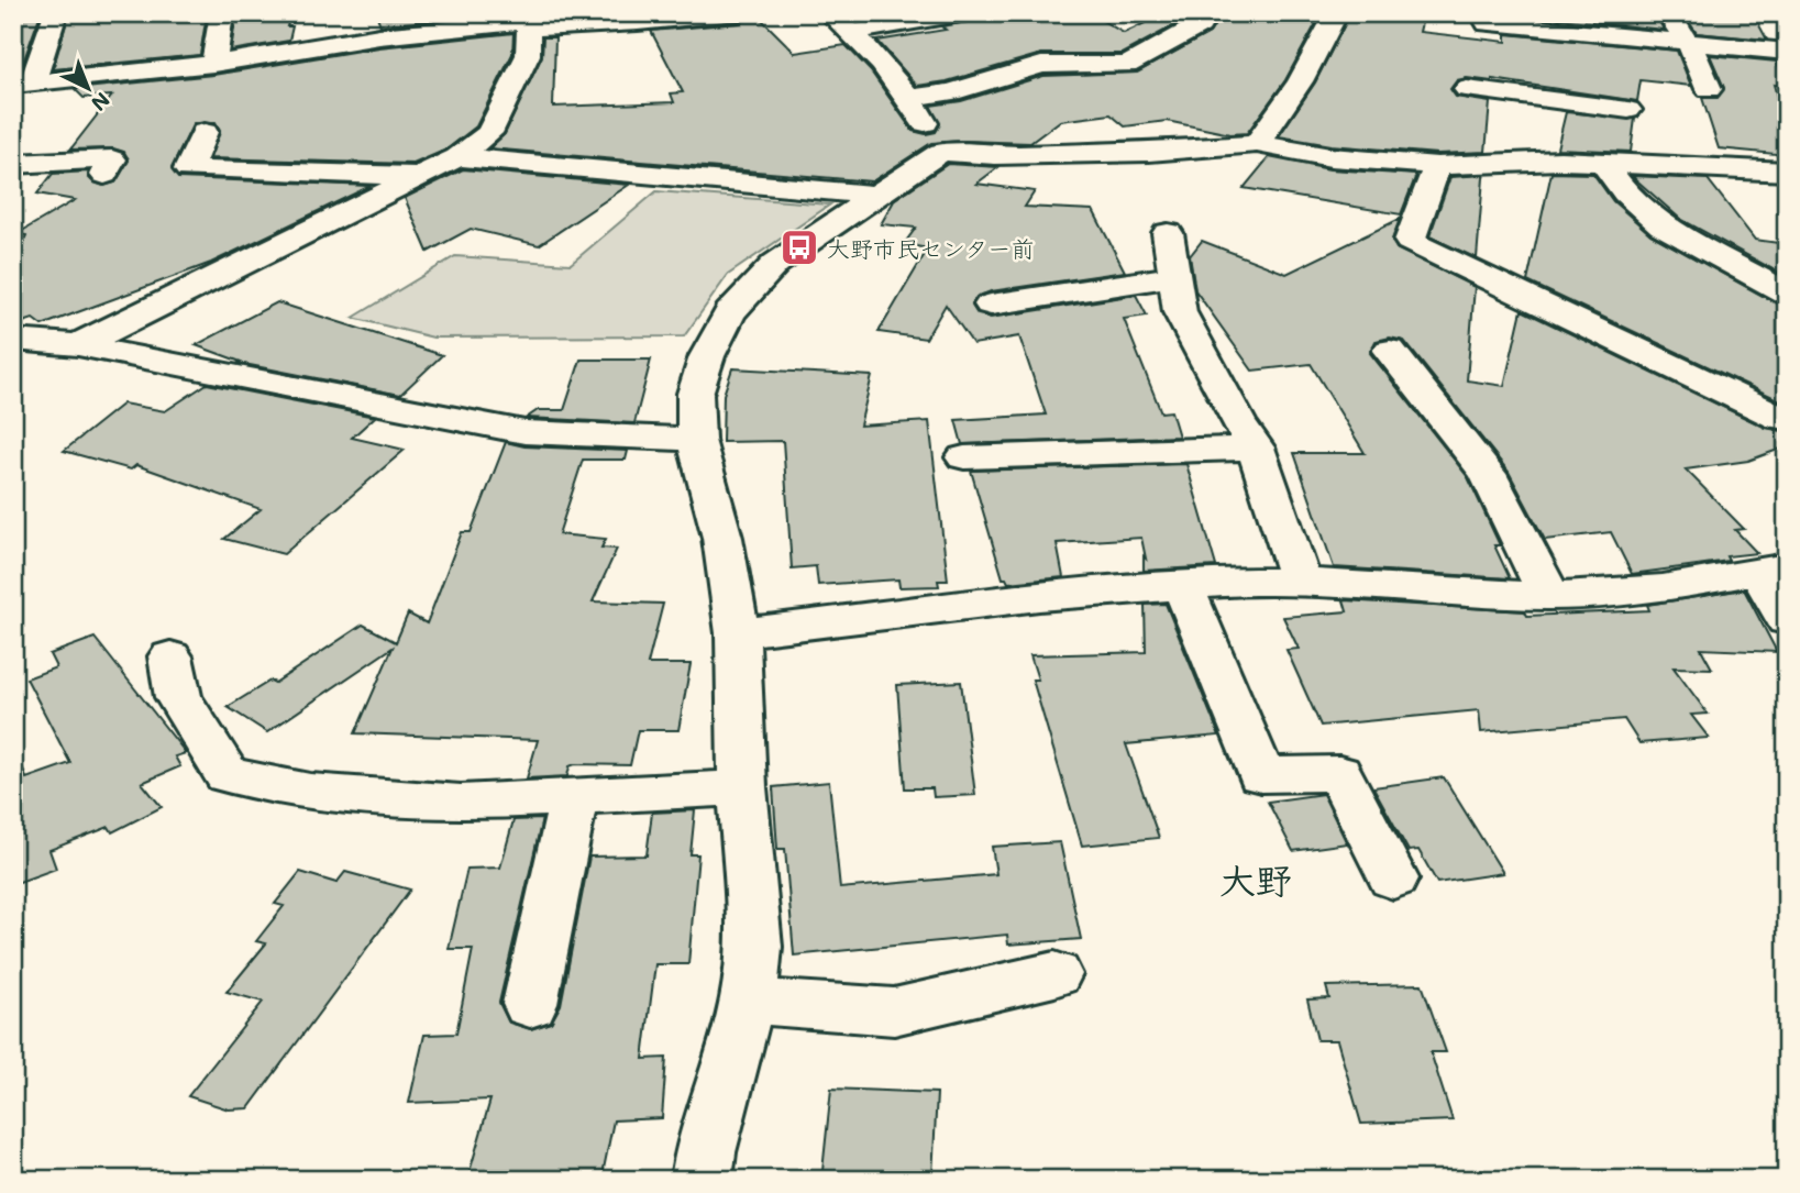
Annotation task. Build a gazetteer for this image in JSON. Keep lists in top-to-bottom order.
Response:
{
  "districts": ["大野"],
  "places": {
    "bus stop": ["大野市民センター前"]
  },
  "north": "bottom right"
}
